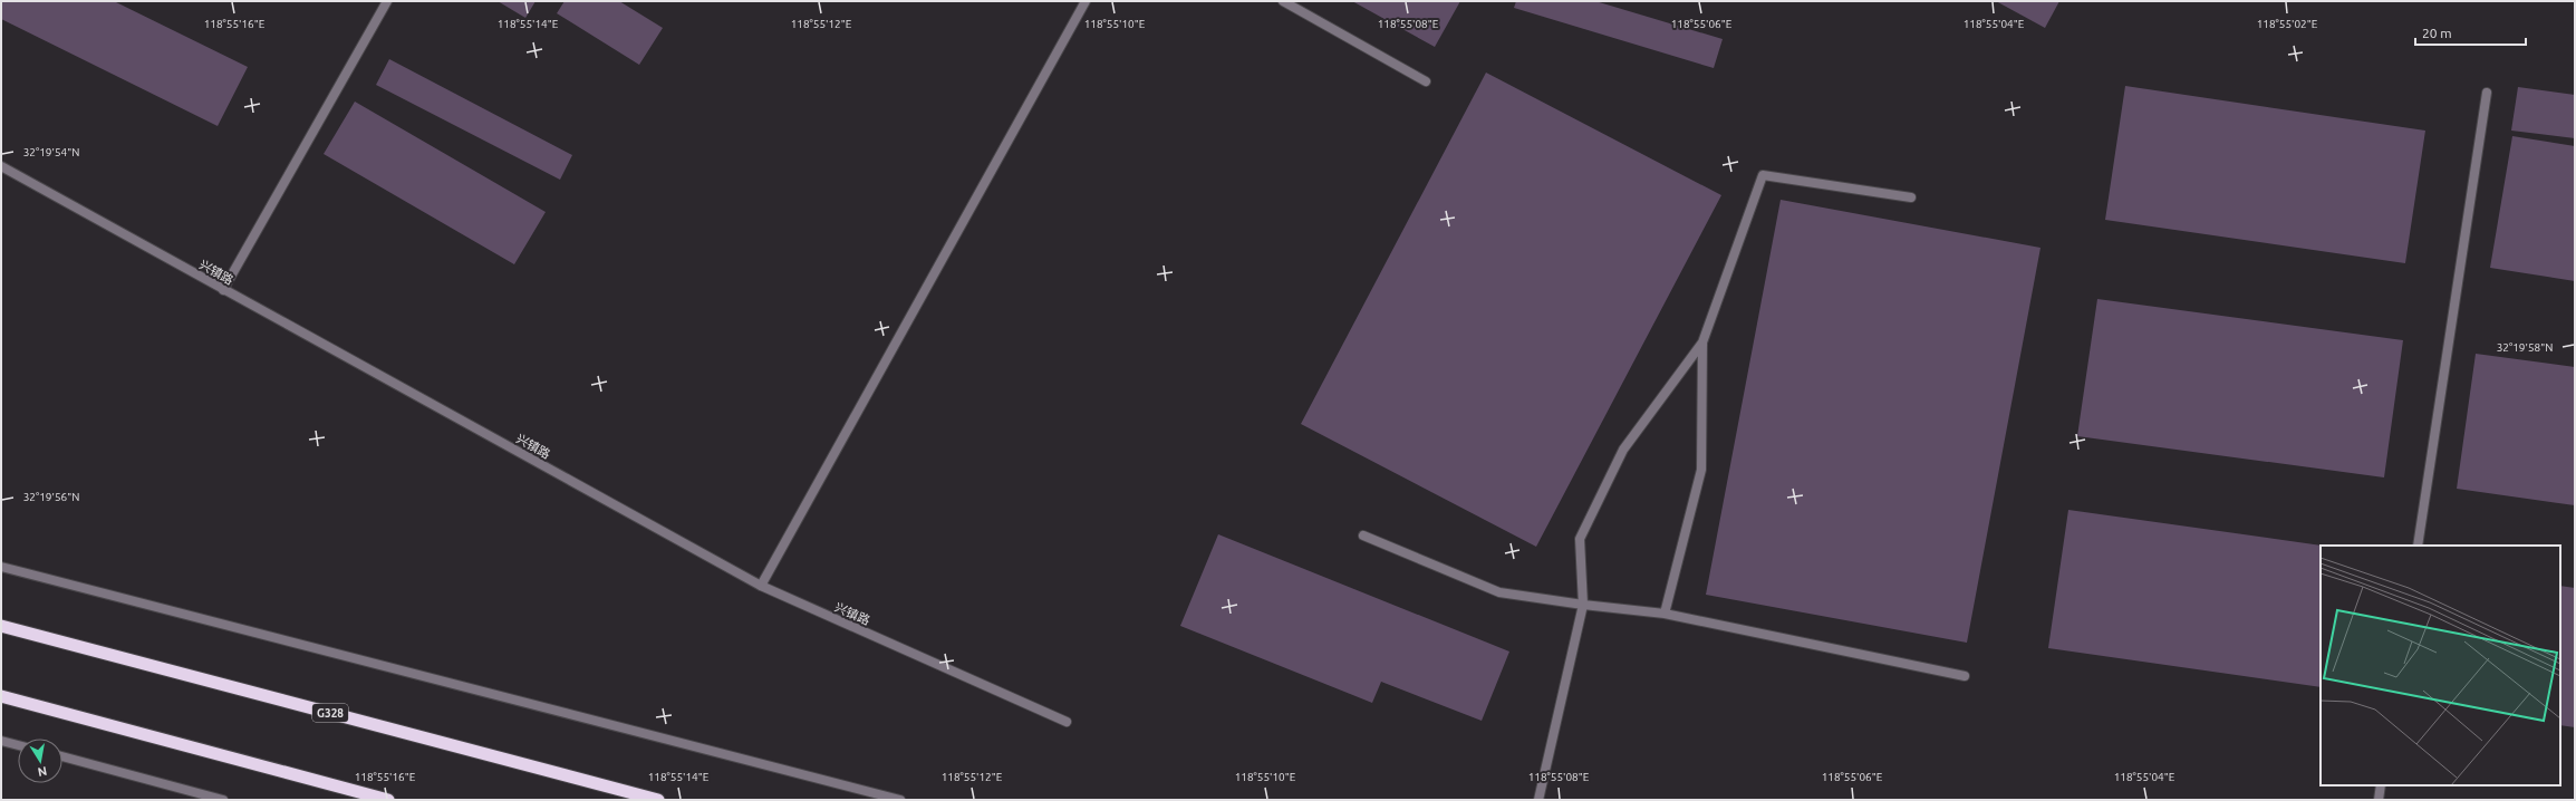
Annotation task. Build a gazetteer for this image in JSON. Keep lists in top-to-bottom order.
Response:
{
  "streets": {
    "highway": ["G328"],
    "street": ["兴镇路"]
  },
  "scale_bar": "20 m",
  "north": "bottom",
  "coordinates": [
    "118°55'16\"E",
    "118°55'14\"E",
    "118°55'12\"E",
    "118°55'10\"E",
    "118°55'08\"E",
    "118°55'06\"E",
    "118°55'04\"E",
    "118°55'02\"E",
    "32°19'54\"N",
    "32°19'58\"N",
    "32°19'56\"N"
  ]
}
